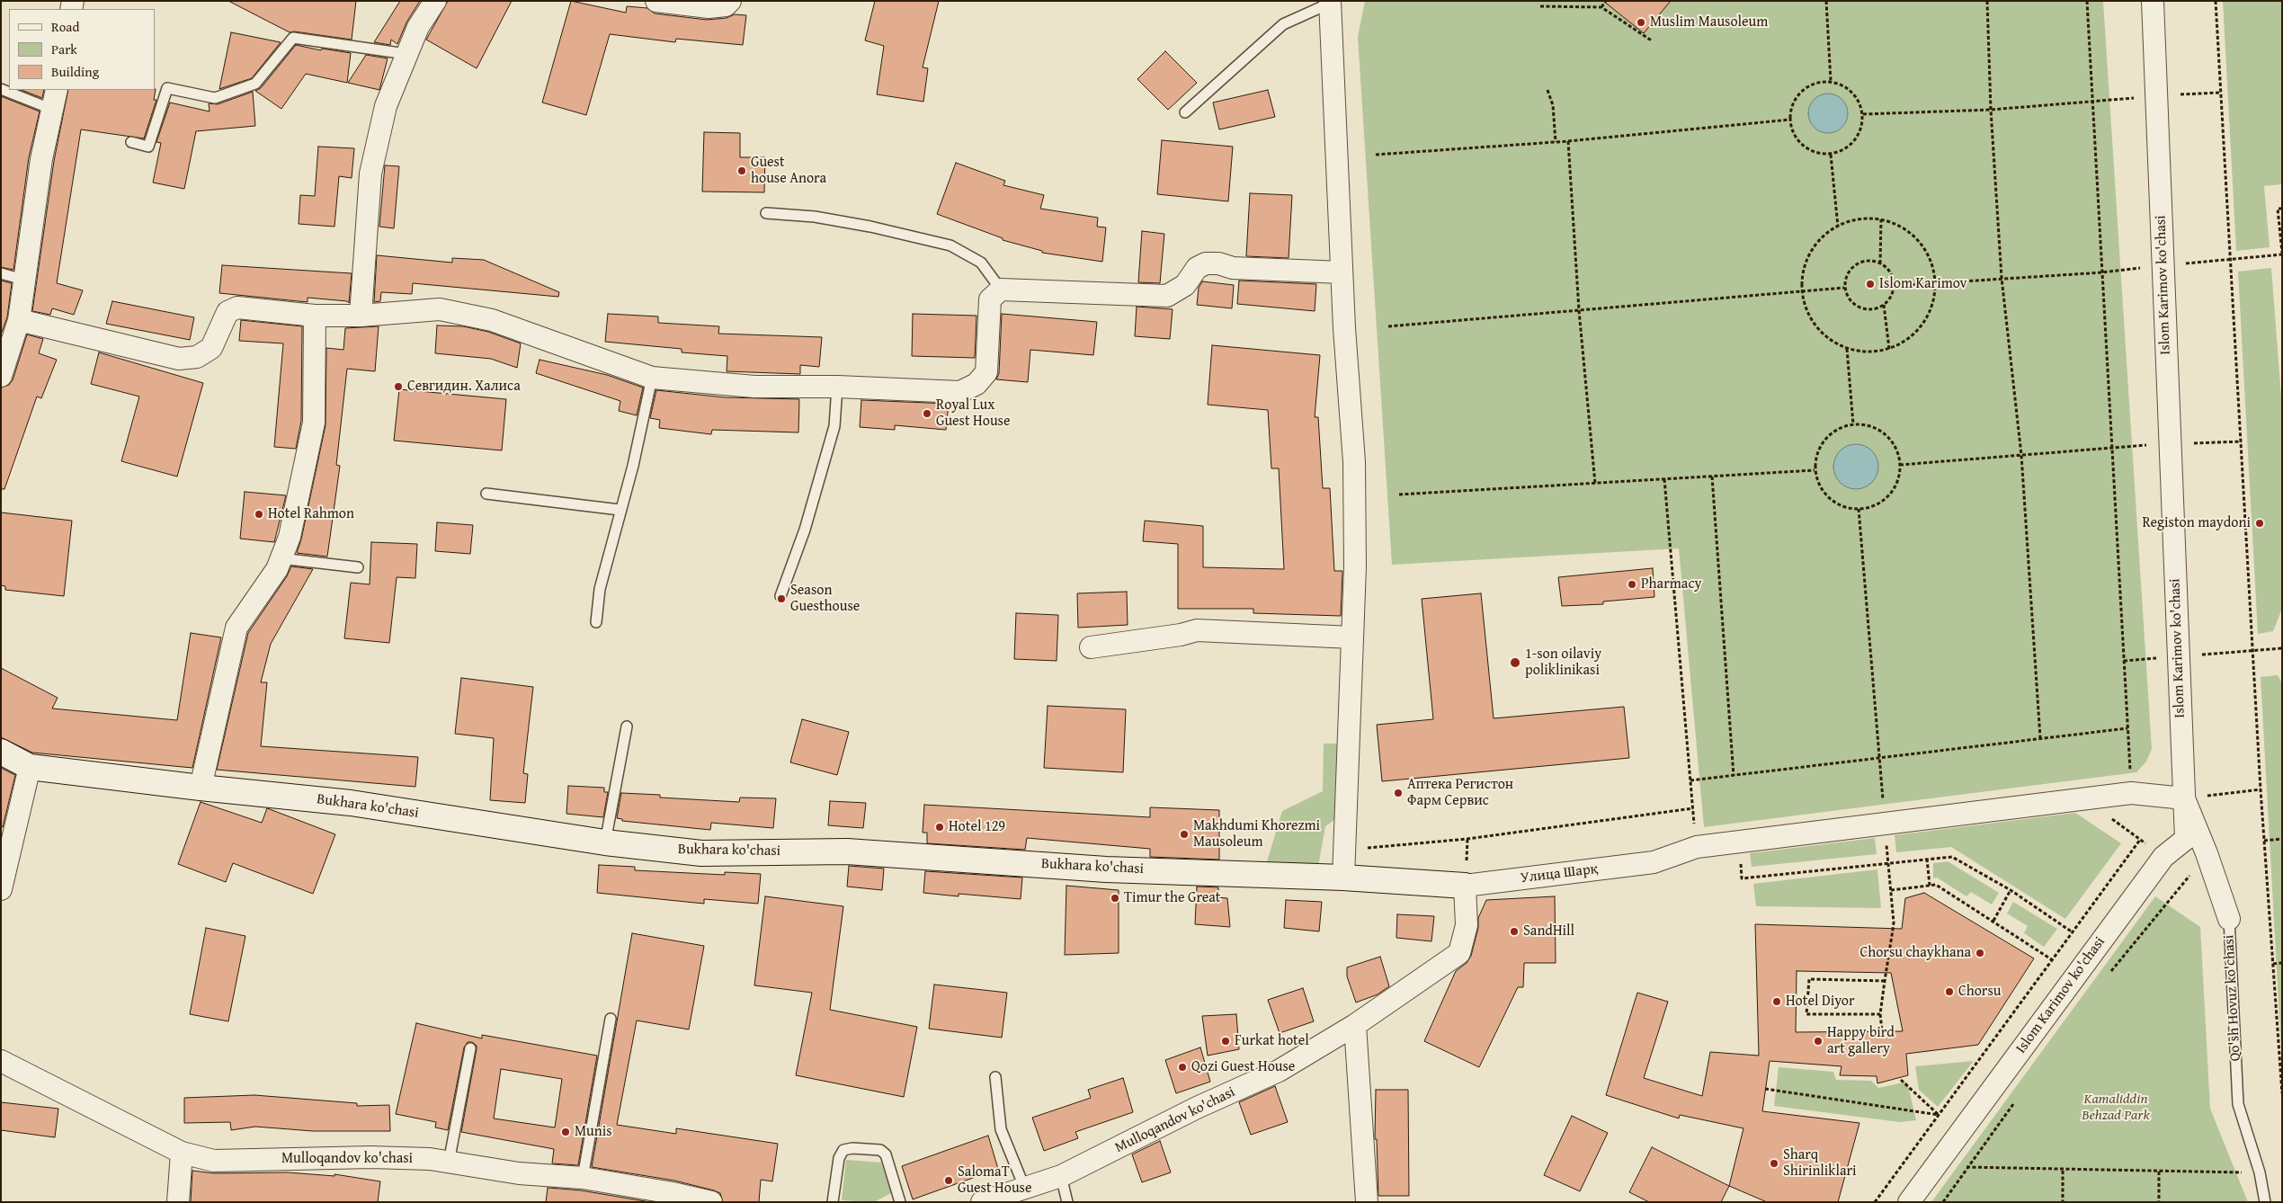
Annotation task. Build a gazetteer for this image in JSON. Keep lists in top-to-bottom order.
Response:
{
  "streets": {
    "street": [
      "Islom Karimov ko'chasi",
      "Bukhara ko'chasi",
      "Улица Шарқ",
      "Qo'sh Hovuz ko'chasi",
      "Mulloqandov ko'chasi"
    ]
  },
  "crossings": [
    ["Islom Karimov ko'chasi", "Улица Шарқ"],
    ["Islom Karimov ko'chasi", "Qo'sh Hovuz ko'chasi"],
    ["Bukhara ko'chasi", "Улица Шарқ"],
    ["Bukhara ko'chasi", "Mulloqandov ko'chasi"],
    ["Улица Шарқ", "Qo'sh Hovuz ko'chasi"],
    ["Улица Шарқ", "Mulloqandov ko'chasi"]
  ],
  "parks": ["Kamaliddin Behzad Park"],
  "places": [
    "Muslim Mausoleum",
    "Guest house Anora",
    "Islom Karimov",
    "Севгидин. Халиса",
    "Royal Lux Guest House",
    "Hotel Rahmon",
    "Registon maydoni",
    "Pharmacy",
    "Season Guesthouse",
    "1-son oilaviy poliklinikasi",
    "Аптека Регистон Фарм Сервис",
    "Hotel 129",
    "Makhdumi Khorezmi Mausoleum",
    "Timur the Great",
    "SandHill",
    "Chorsu chaykhana",
    "Chorsu",
    "Hotel Diyor",
    "Furkat hotel",
    "Happy bird art gallery",
    "Qozi Guest House",
    "Munis",
    "Sharq Shirinliklari",
    "SalomaT Guest House"
  ],
  "legend": ["Road", "Park", "Building"]
}
